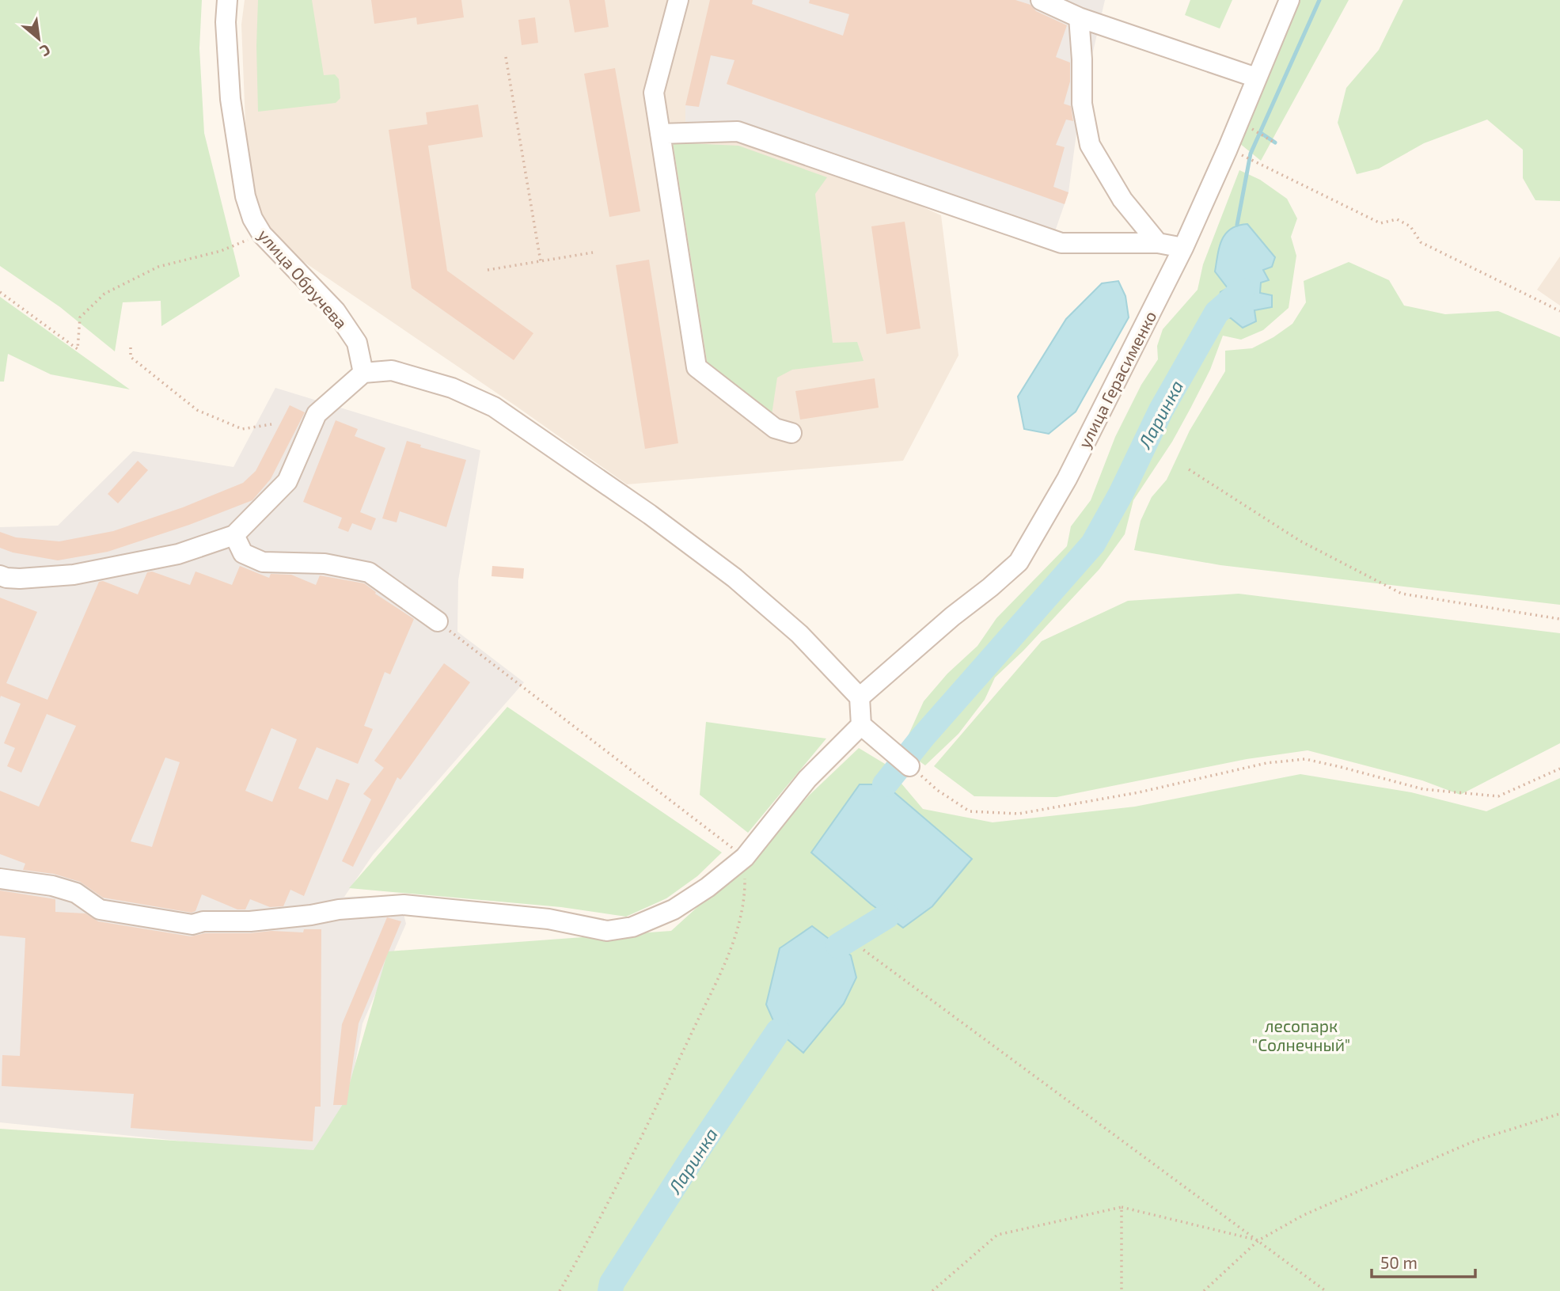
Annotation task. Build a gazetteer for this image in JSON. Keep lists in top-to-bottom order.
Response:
{
  "streets": {
    "street": ["улица Обручева", "улица Герасименко"]
  },
  "water": ["Ларинка"],
  "parks": ["лесопарк \"Солнечный\""],
  "scale_bar": "50 m",
  "north": "bottom right"
}
